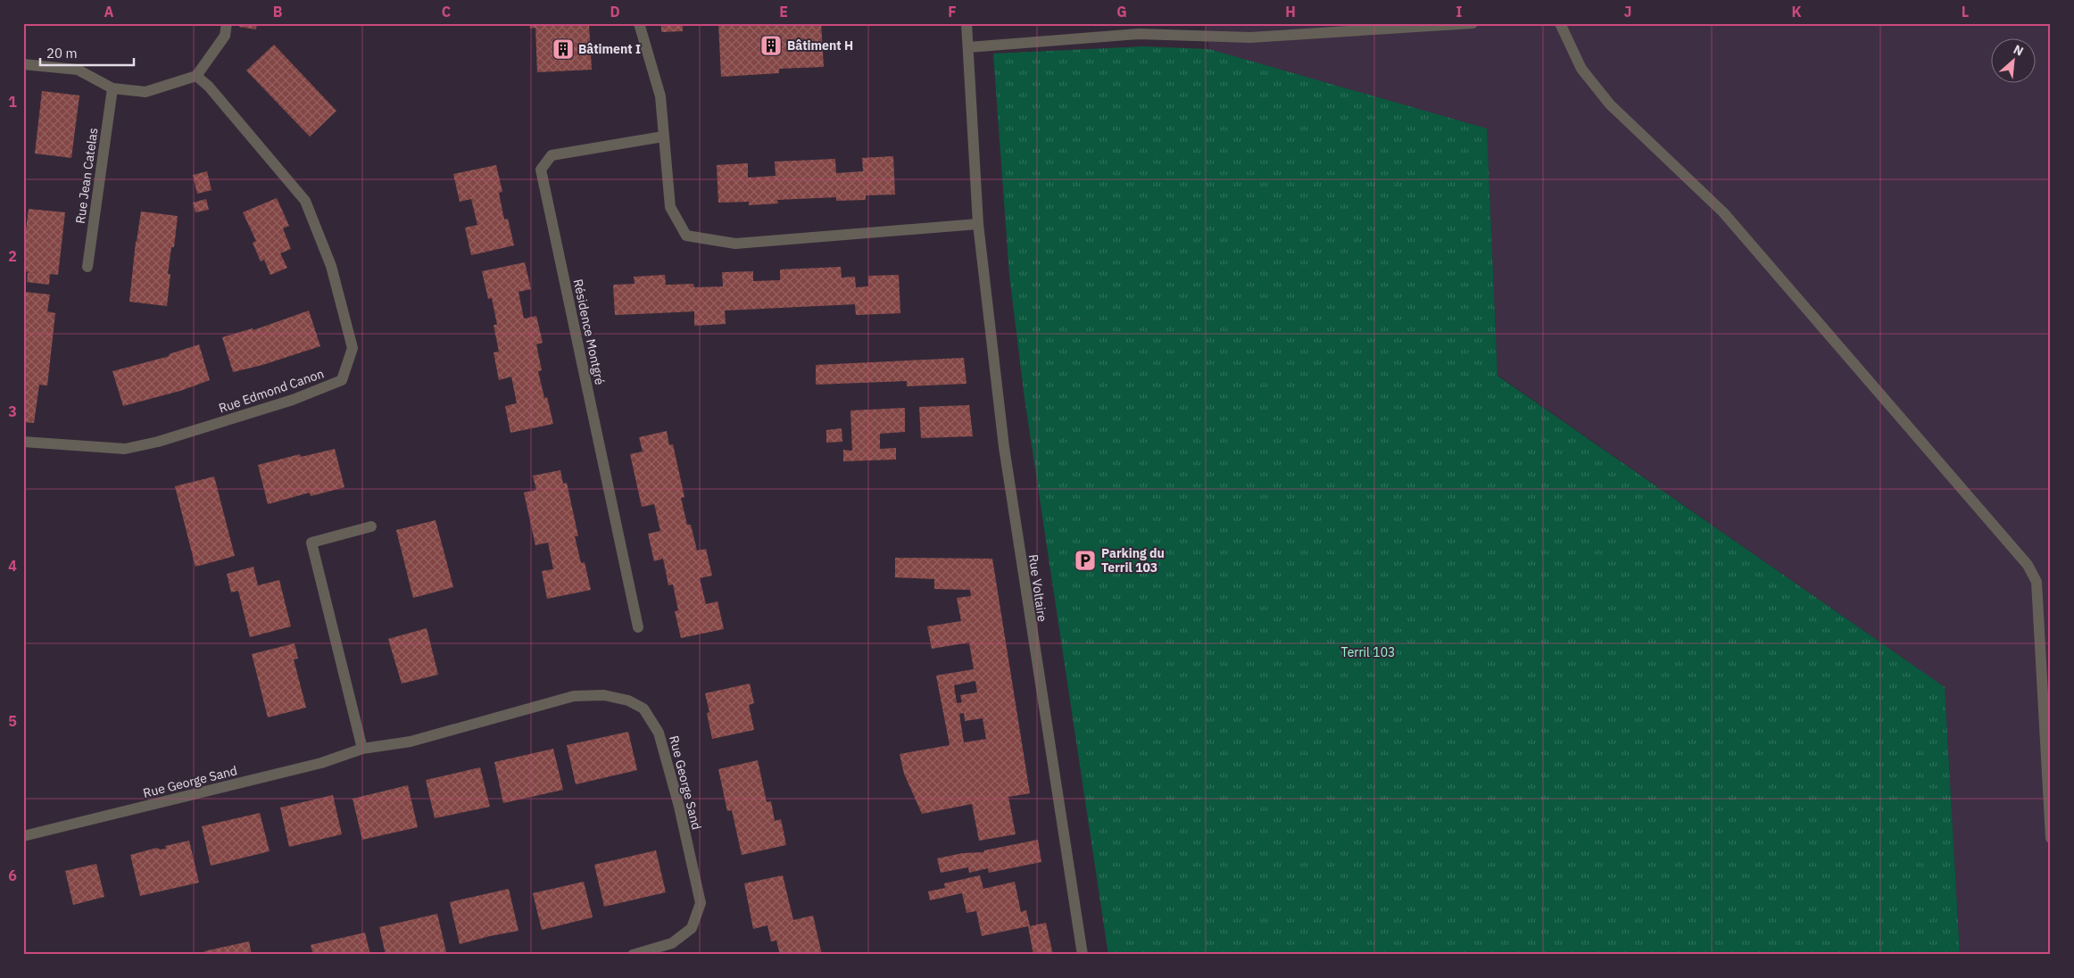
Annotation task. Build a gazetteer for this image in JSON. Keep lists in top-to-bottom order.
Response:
{
  "streets": {
    "street": [
      "Rue Jean Catelas",
      "Résidence Montgré",
      "Rue Edmond Canon",
      "Rue Voltaire",
      "Rue George Sand"
    ]
  },
  "parks": ["Terril 103"],
  "places": {
    "building": ["Bâtiment H", "Bâtiment I"],
    "parking": ["Parking du Terril 103"]
  },
  "scale_bar": "20 m",
  "north": "top right",
  "grid": {
    "columns": [
      "A",
      "B",
      "C",
      "D",
      "E",
      "F",
      "G",
      "H",
      "I",
      "J",
      "K",
      "L"
    ],
    "rows": [
      "1",
      "2",
      "3",
      "4",
      "5",
      "6"
    ]
  }
}
